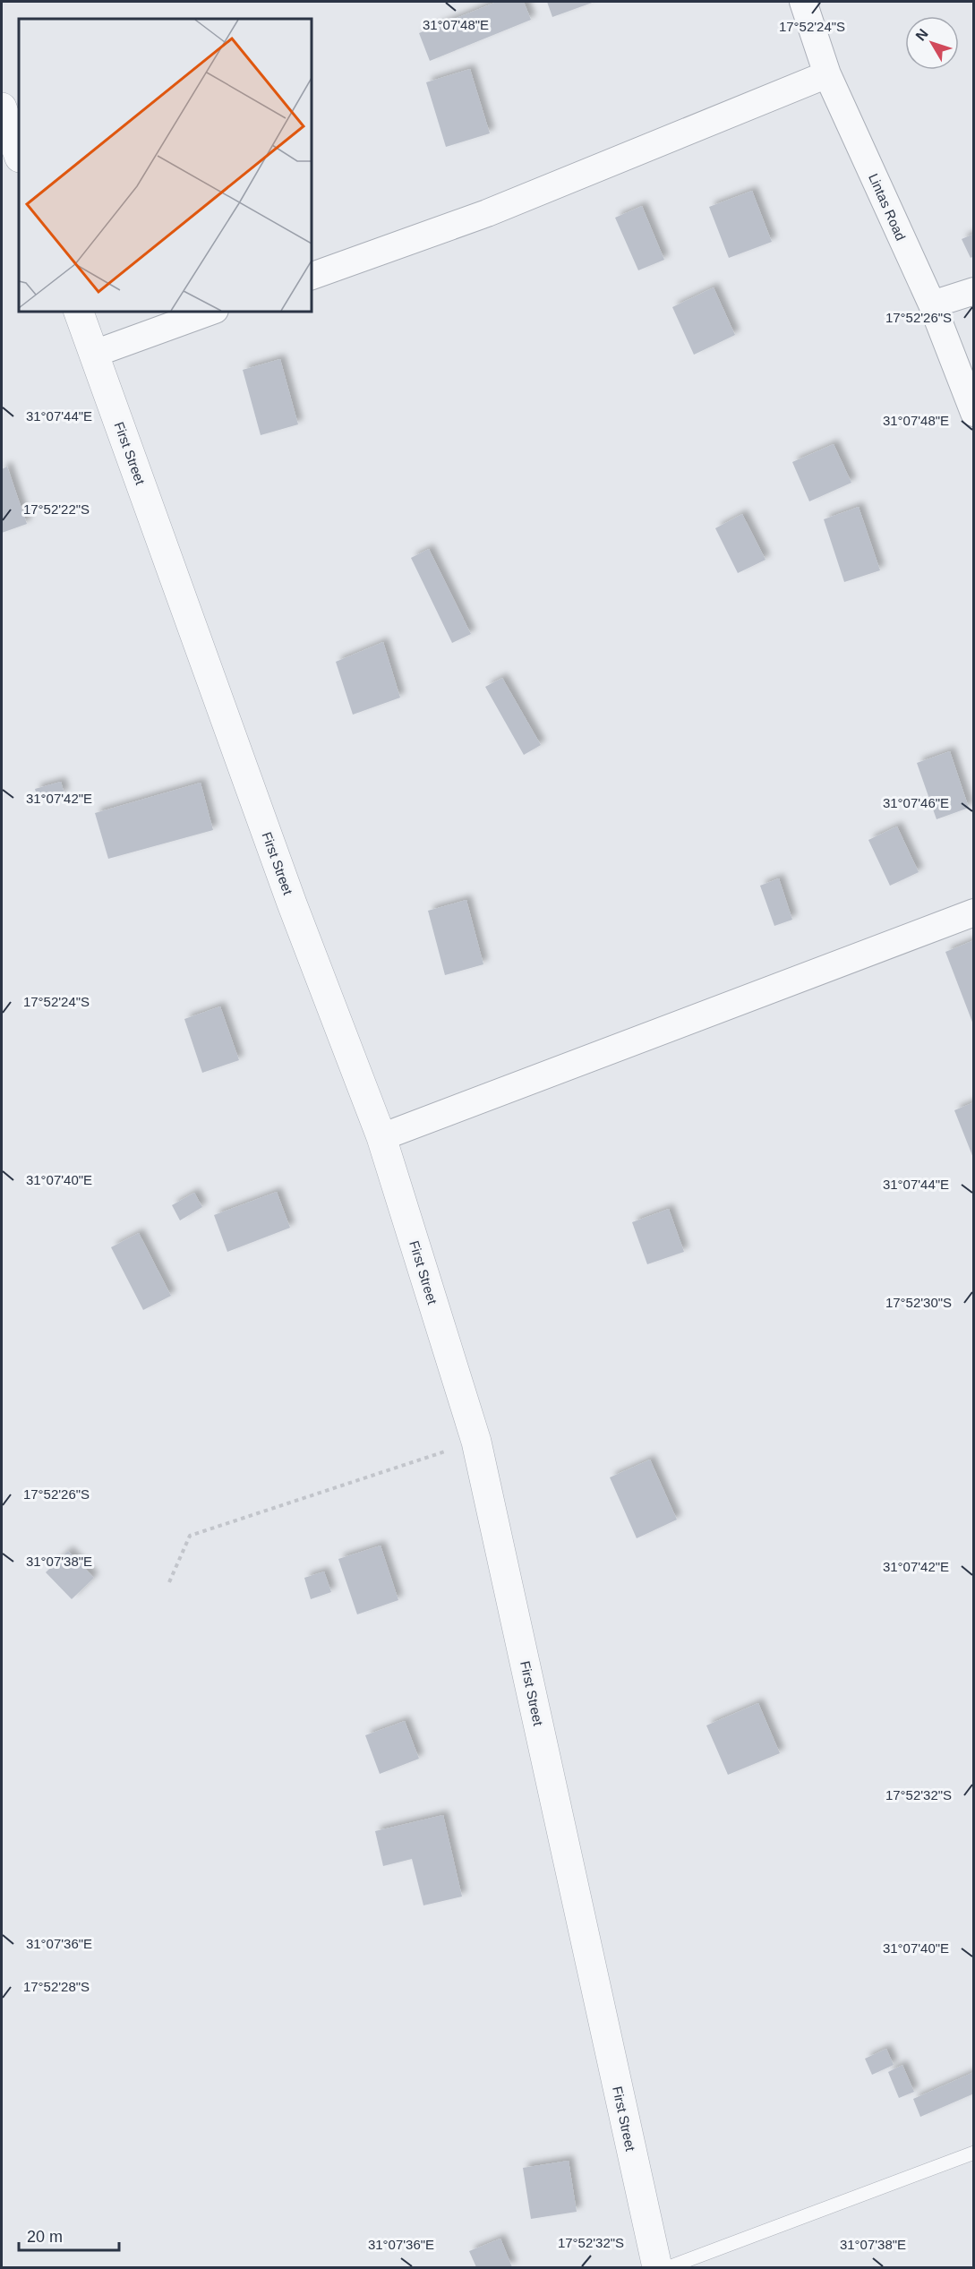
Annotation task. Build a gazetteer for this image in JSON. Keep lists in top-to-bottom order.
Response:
{
  "streets": {
    "street": ["Lintas Road", "First Street"]
  },
  "scale_bar": "20 m",
  "north": "top left",
  "coordinates": [
    "31°07'48\"E",
    "17°52'24\"S",
    "17°52'26\"S",
    "31°07'44\"E",
    "17°52'22\"S",
    "31°07'42\"E",
    "31°07'46\"E",
    "31°07'40\"E",
    "17°52'30\"S",
    "31°07'38\"E",
    "17°52'32\"S",
    "31°07'36\"E",
    "17°52'28\"S"
  ]
}
